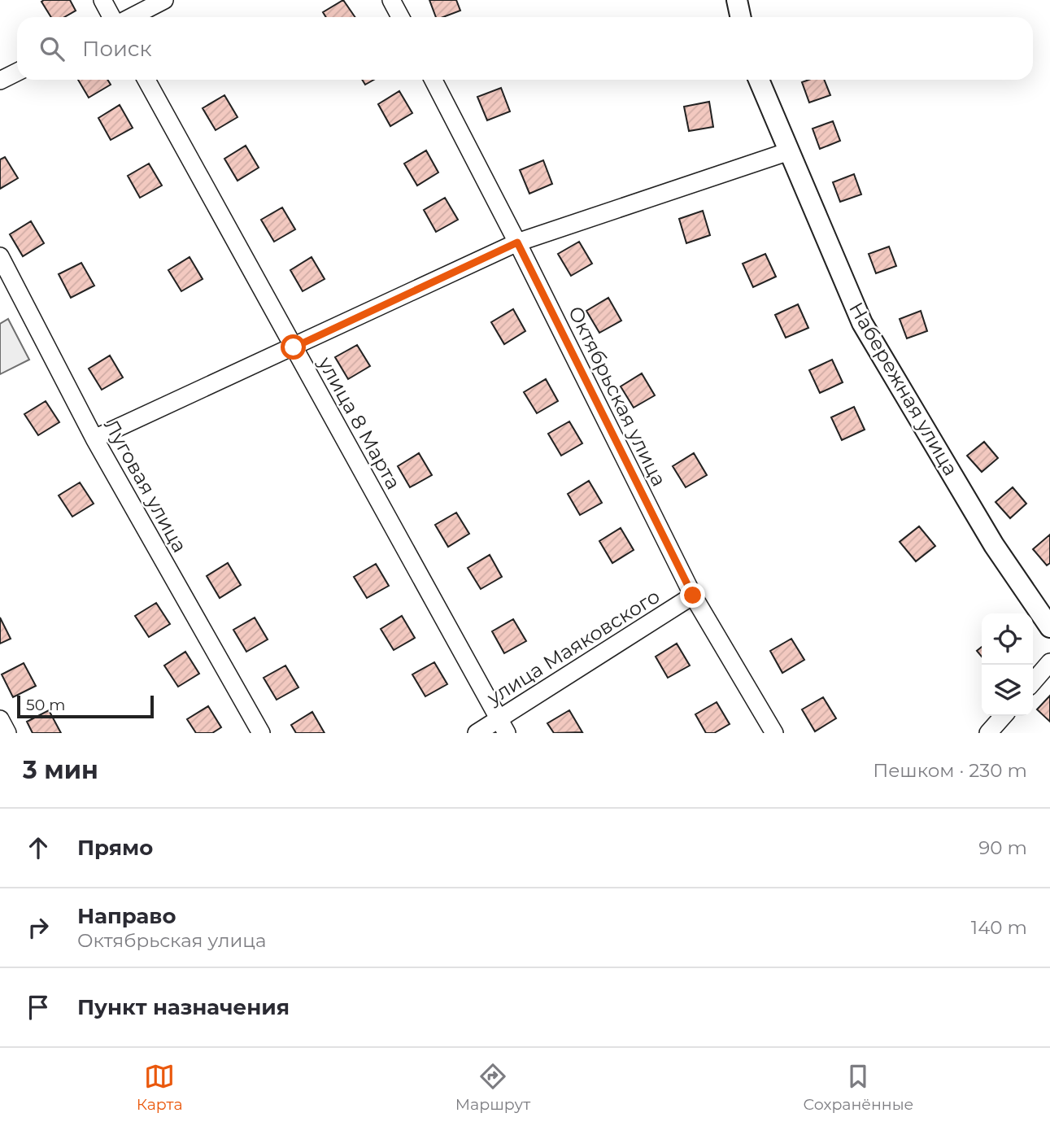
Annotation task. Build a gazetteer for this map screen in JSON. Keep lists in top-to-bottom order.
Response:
{
  "streets": {
    "street": [
      "Набережная улица",
      "Октябрьская улица",
      "улица 8 Марта",
      "Луговая улица",
      "улица Маяковского"
    ]
  },
  "crossings": [
    ["Октябрьская улица", "улица Маяковского"],
    ["улица 8 Марта", "улица Маяковского"]
  ],
  "scale_bar": "50 m",
  "page": {
    "search": "Поиск",
    "scale": "50 m",
    "heading": ["3 мин", "Пешком · 230 m"],
    "list": [
      ["Прямо", "90 m"],
      ["Направо", "Октябрьская улица", "140 m"],
      "Пункт назначения"
    ],
    "nav": ["Карта", "Маршрут", "Сохранённые"]
  }
}
